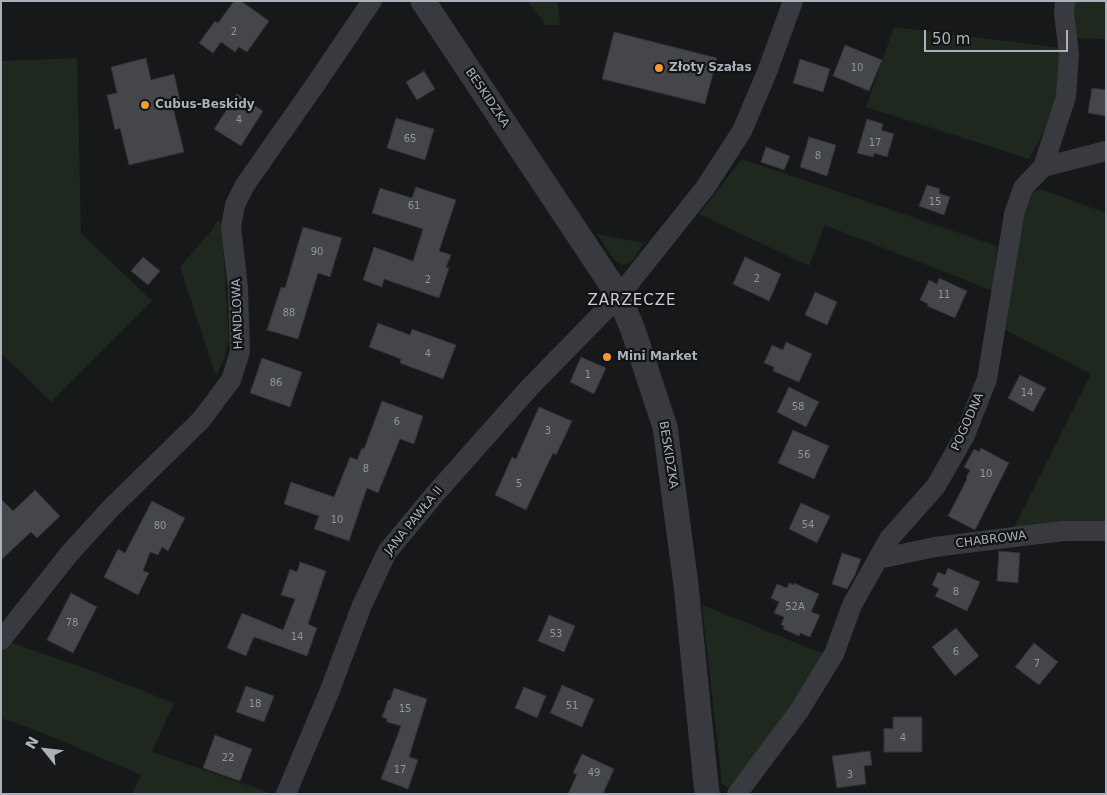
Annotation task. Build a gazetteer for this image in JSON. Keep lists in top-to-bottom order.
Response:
{
  "streets": {
    "street": [
      "BESKIDZKA",
      "HANDLOWA",
      "POGODNA",
      "JANA PAWŁA II",
      "CHABROWA"
    ]
  },
  "crossings": [
    ["BESKIDZKA", "JANA PAWŁA II"],
    ["POGODNA", "CHABROWA"]
  ],
  "districts": ["ZARZECZE"],
  "places": ["Złoty Szałas", "Cubus-Beskidy", "Mini Market"],
  "house_numbers": [
    "2",
    "10",
    "4",
    "65",
    "17",
    "8",
    "15",
    "61",
    "90",
    "2",
    "2",
    "11",
    "88",
    "4",
    "1",
    "86",
    "14",
    "58",
    "6",
    "3",
    "56",
    "8",
    "10",
    "5",
    "10",
    "54",
    "80",
    "8",
    "52A",
    "78",
    "53",
    "14",
    "6",
    "7",
    "18",
    "51",
    "15",
    "4",
    "22",
    "17",
    "49",
    "3"
  ],
  "scale_bar": "50 m",
  "north": "top left"
}
